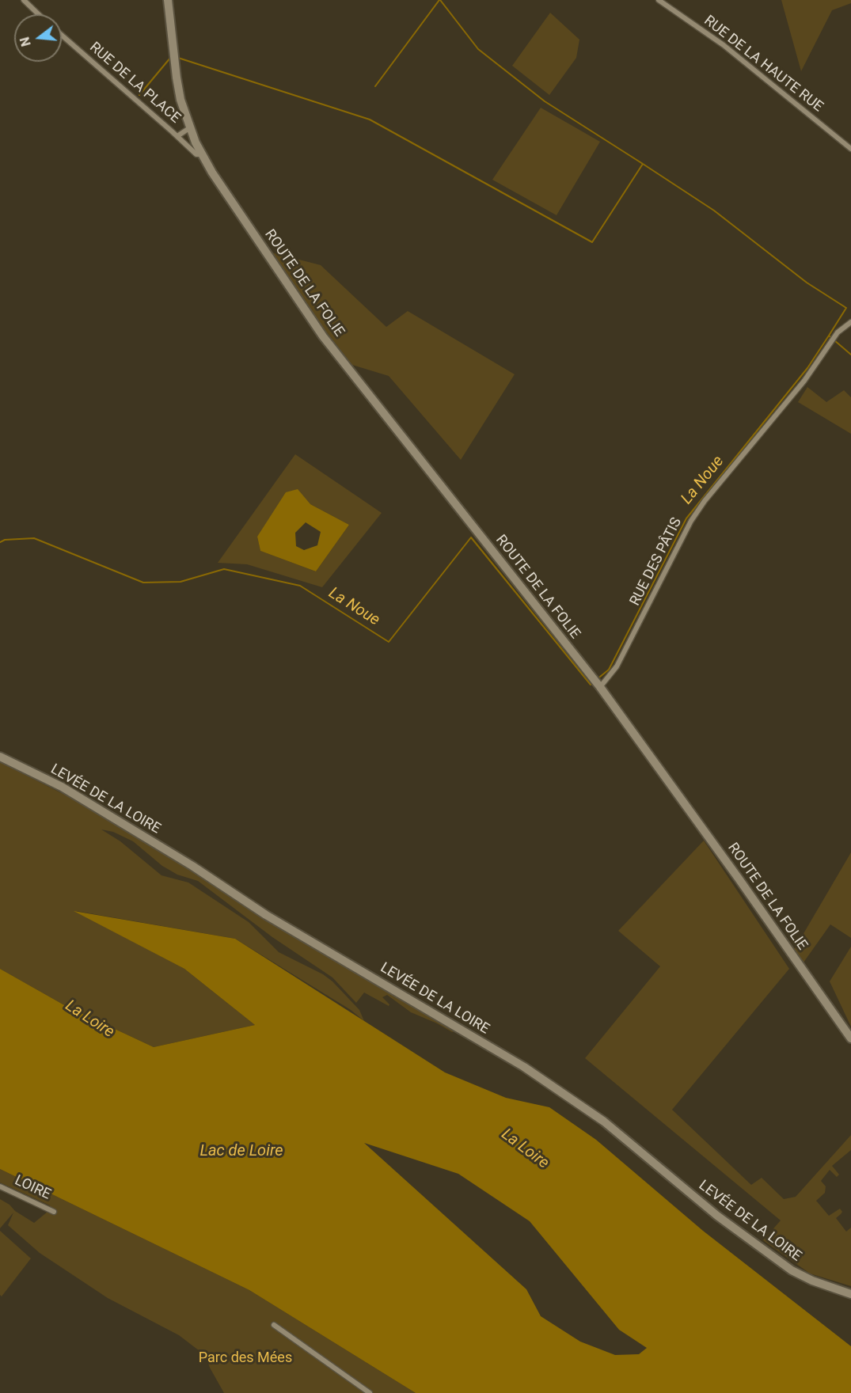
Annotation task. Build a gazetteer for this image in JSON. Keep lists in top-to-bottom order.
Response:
{
  "streets": {
    "street": [
      "RUE DE LA HAUTE RUE",
      "RUE DE LA PLACE",
      "ROUTE DE LA FOLIE",
      "RUE DES PÂTIS",
      "LEVÉE DE LA LOIRE",
      "LOIRE"
    ]
  },
  "crossings": [
    ["RUE DE LA PLACE", "ROUTE DE LA FOLIE"],
    ["ROUTE DE LA FOLIE", "RUE DES PÂTIS"]
  ],
  "water": ["La Noue", "La Loire", "Lac de Loire"],
  "parks": ["Parc des Mées"],
  "north": "left"
}
